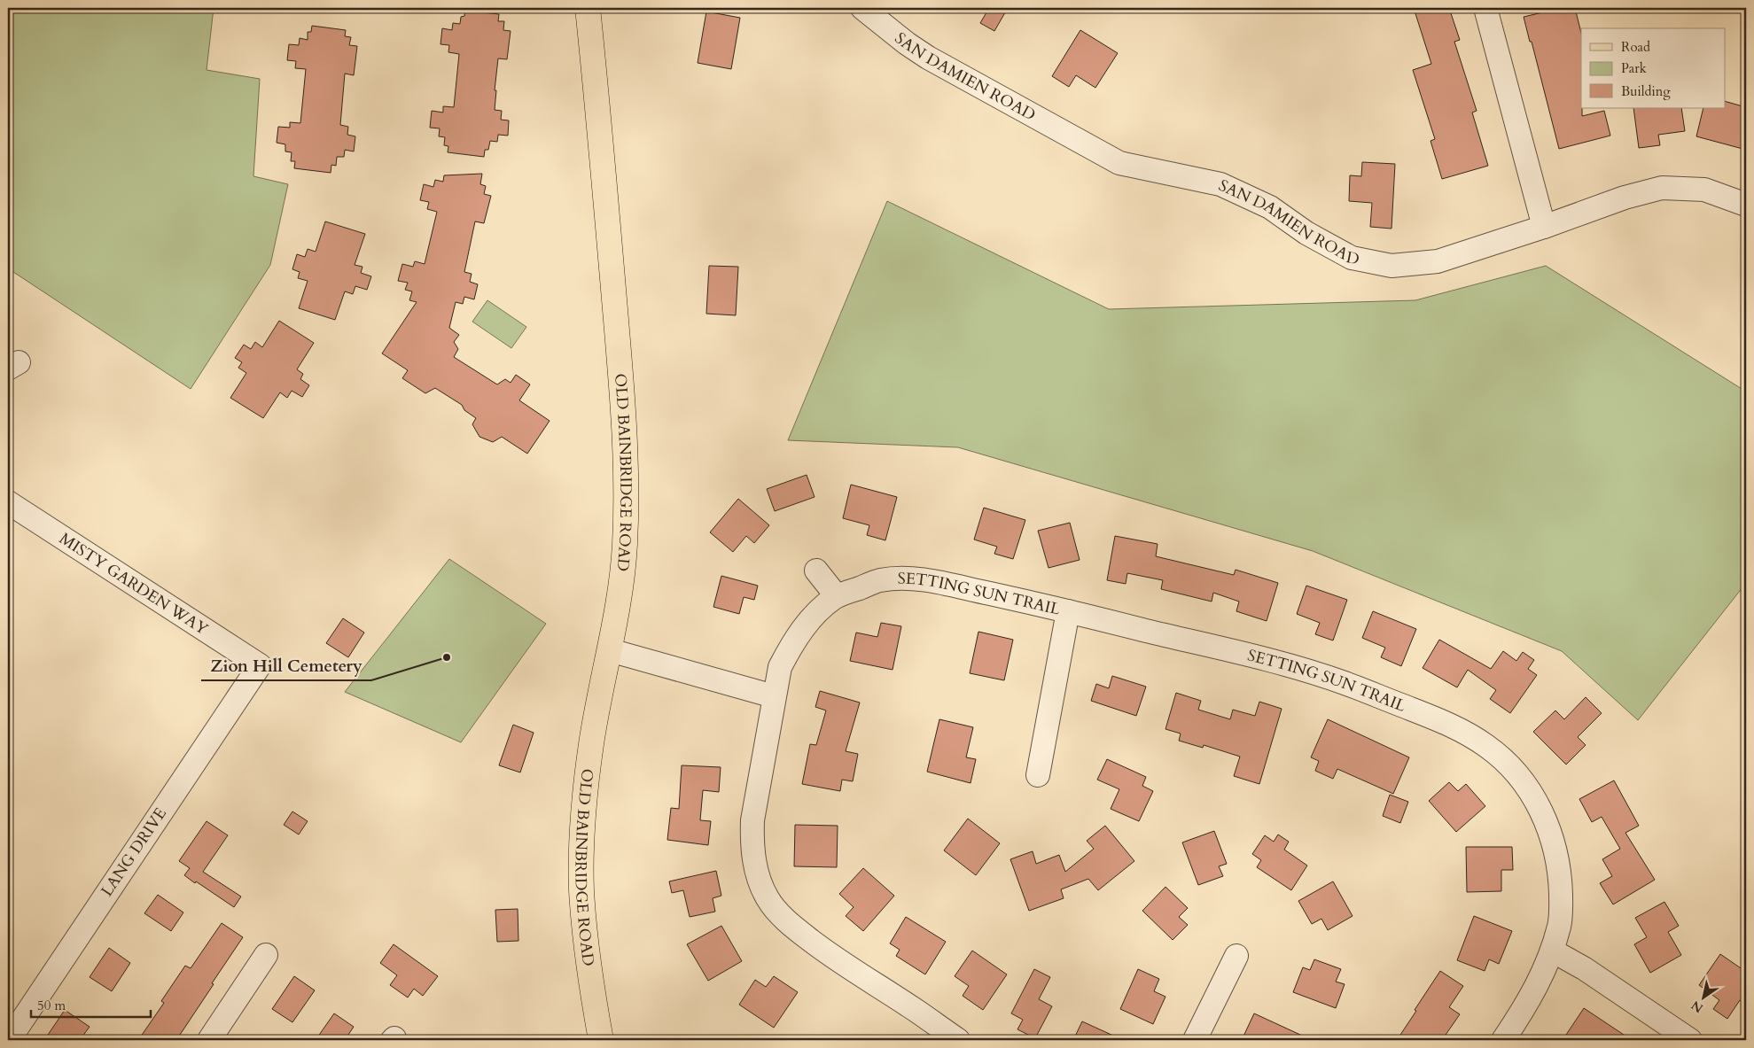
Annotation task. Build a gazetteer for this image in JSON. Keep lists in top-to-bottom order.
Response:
{
  "streets": {
    "main road": ["OLD BAINBRIDGE ROAD"],
    "street": [
      "SAN DAMIEN ROAD",
      "MISTY GARDEN WAY",
      "SETTING SUN TRAIL",
      "LANG DRIVE"
    ]
  },
  "crossings": [
    ["MISTY GARDEN WAY", "LANG DRIVE"]
  ],
  "places": ["Zion Hill Cemetery"],
  "legend": ["Road", "Park", "Building"],
  "scale_bar": "50 m",
  "north": "bottom left"
}
